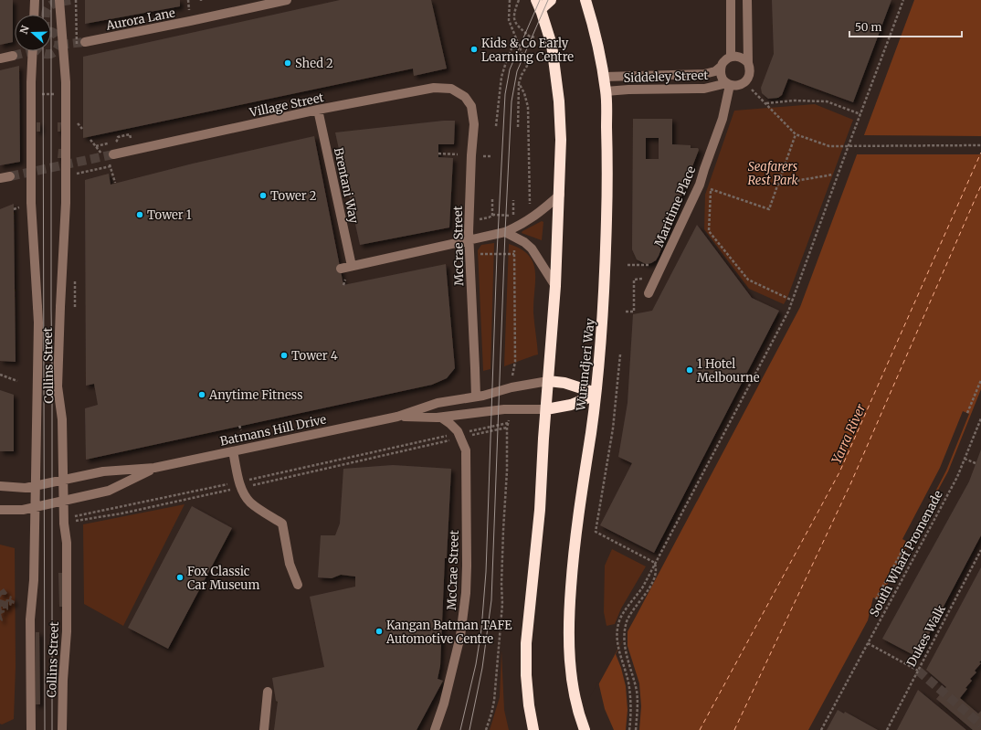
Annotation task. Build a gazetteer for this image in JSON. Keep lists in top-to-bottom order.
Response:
{
  "streets": {
    "highway": ["Wurundjeri Way"],
    "street": [
      "Aurora Lane",
      "Siddeley Street",
      "Village Street",
      "Brentani Way",
      "Maritime Place",
      "McCrae Street",
      "Collins Street",
      "Batmans Hill Drive"
    ],
    "path": ["South Wharf Promenade", "Dukes Walk"]
  },
  "crossings": [
    ["Siddeley Street", "Maritime Place"],
    ["Siddeley Street", "Wurundjeri Way"],
    ["Village Street", "Brentani Way"],
    ["Village Street", "McCrae Street"],
    ["McCrae Street", "Batmans Hill Drive"],
    ["Collins Street", "Batmans Hill Drive"]
  ],
  "water": ["Yarra River"],
  "parks": ["Seafarers Rest Park"],
  "places": [
    "Kids & Co Early Learning Centre",
    "Shed 2",
    "Tower 2",
    "Tower 1",
    "Tower 4",
    "1 Hotel Melbourne",
    "Anytime Fitness",
    "Fox Classic Car Museum",
    "Kangan Batman TAFE Automotive Centre"
  ],
  "scale_bar": "50 m",
  "north": "left"
}
